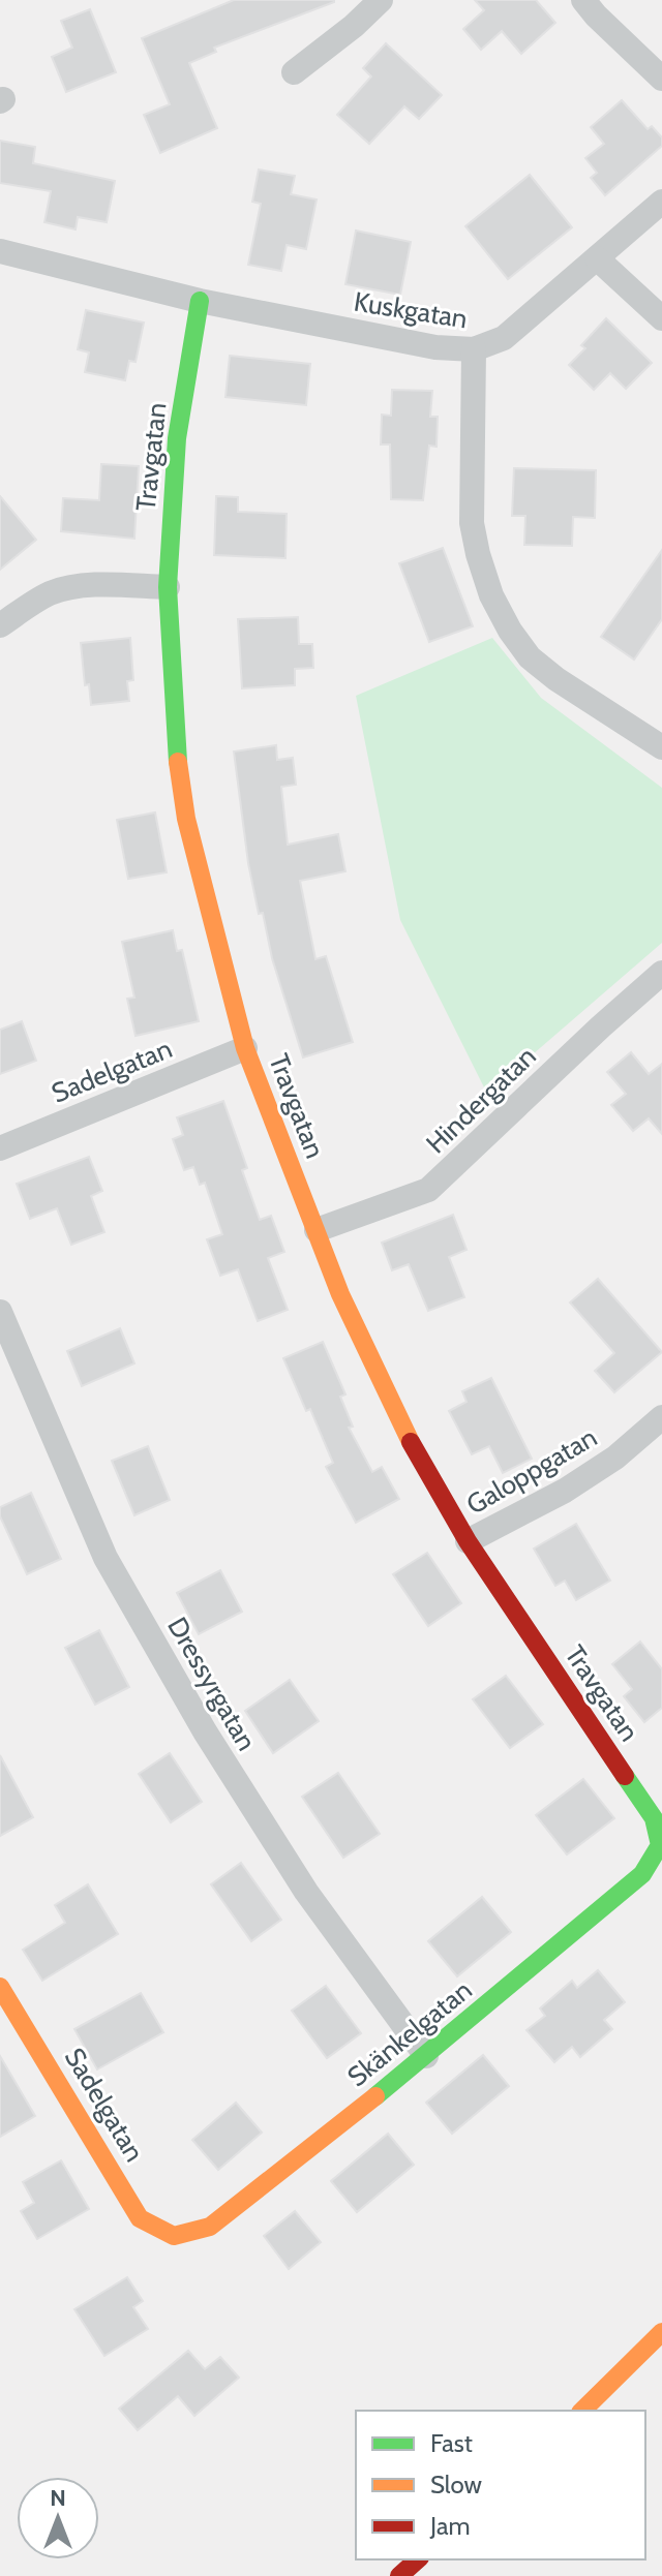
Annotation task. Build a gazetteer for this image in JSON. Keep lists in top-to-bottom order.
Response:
{
  "streets": {
    "street": [
      "Kuskgatan",
      "Travgatan",
      "Sadelgatan",
      "Hindergatan",
      "Galoppgatan",
      "Dressyrgatan",
      "Skänkelgatan"
    ]
  },
  "crossings": [
    ["Kuskgatan", "Travgatan"],
    ["Travgatan", "Sadelgatan"],
    ["Travgatan", "Hindergatan"],
    ["Travgatan", "Galoppgatan"],
    ["Travgatan", "Skänkelgatan"],
    ["Sadelgatan", "Skänkelgatan"],
    ["Dressyrgatan", "Skänkelgatan"]
  ],
  "legend": ["Fast", "Slow", "Jam"],
  "north": "top"
}
